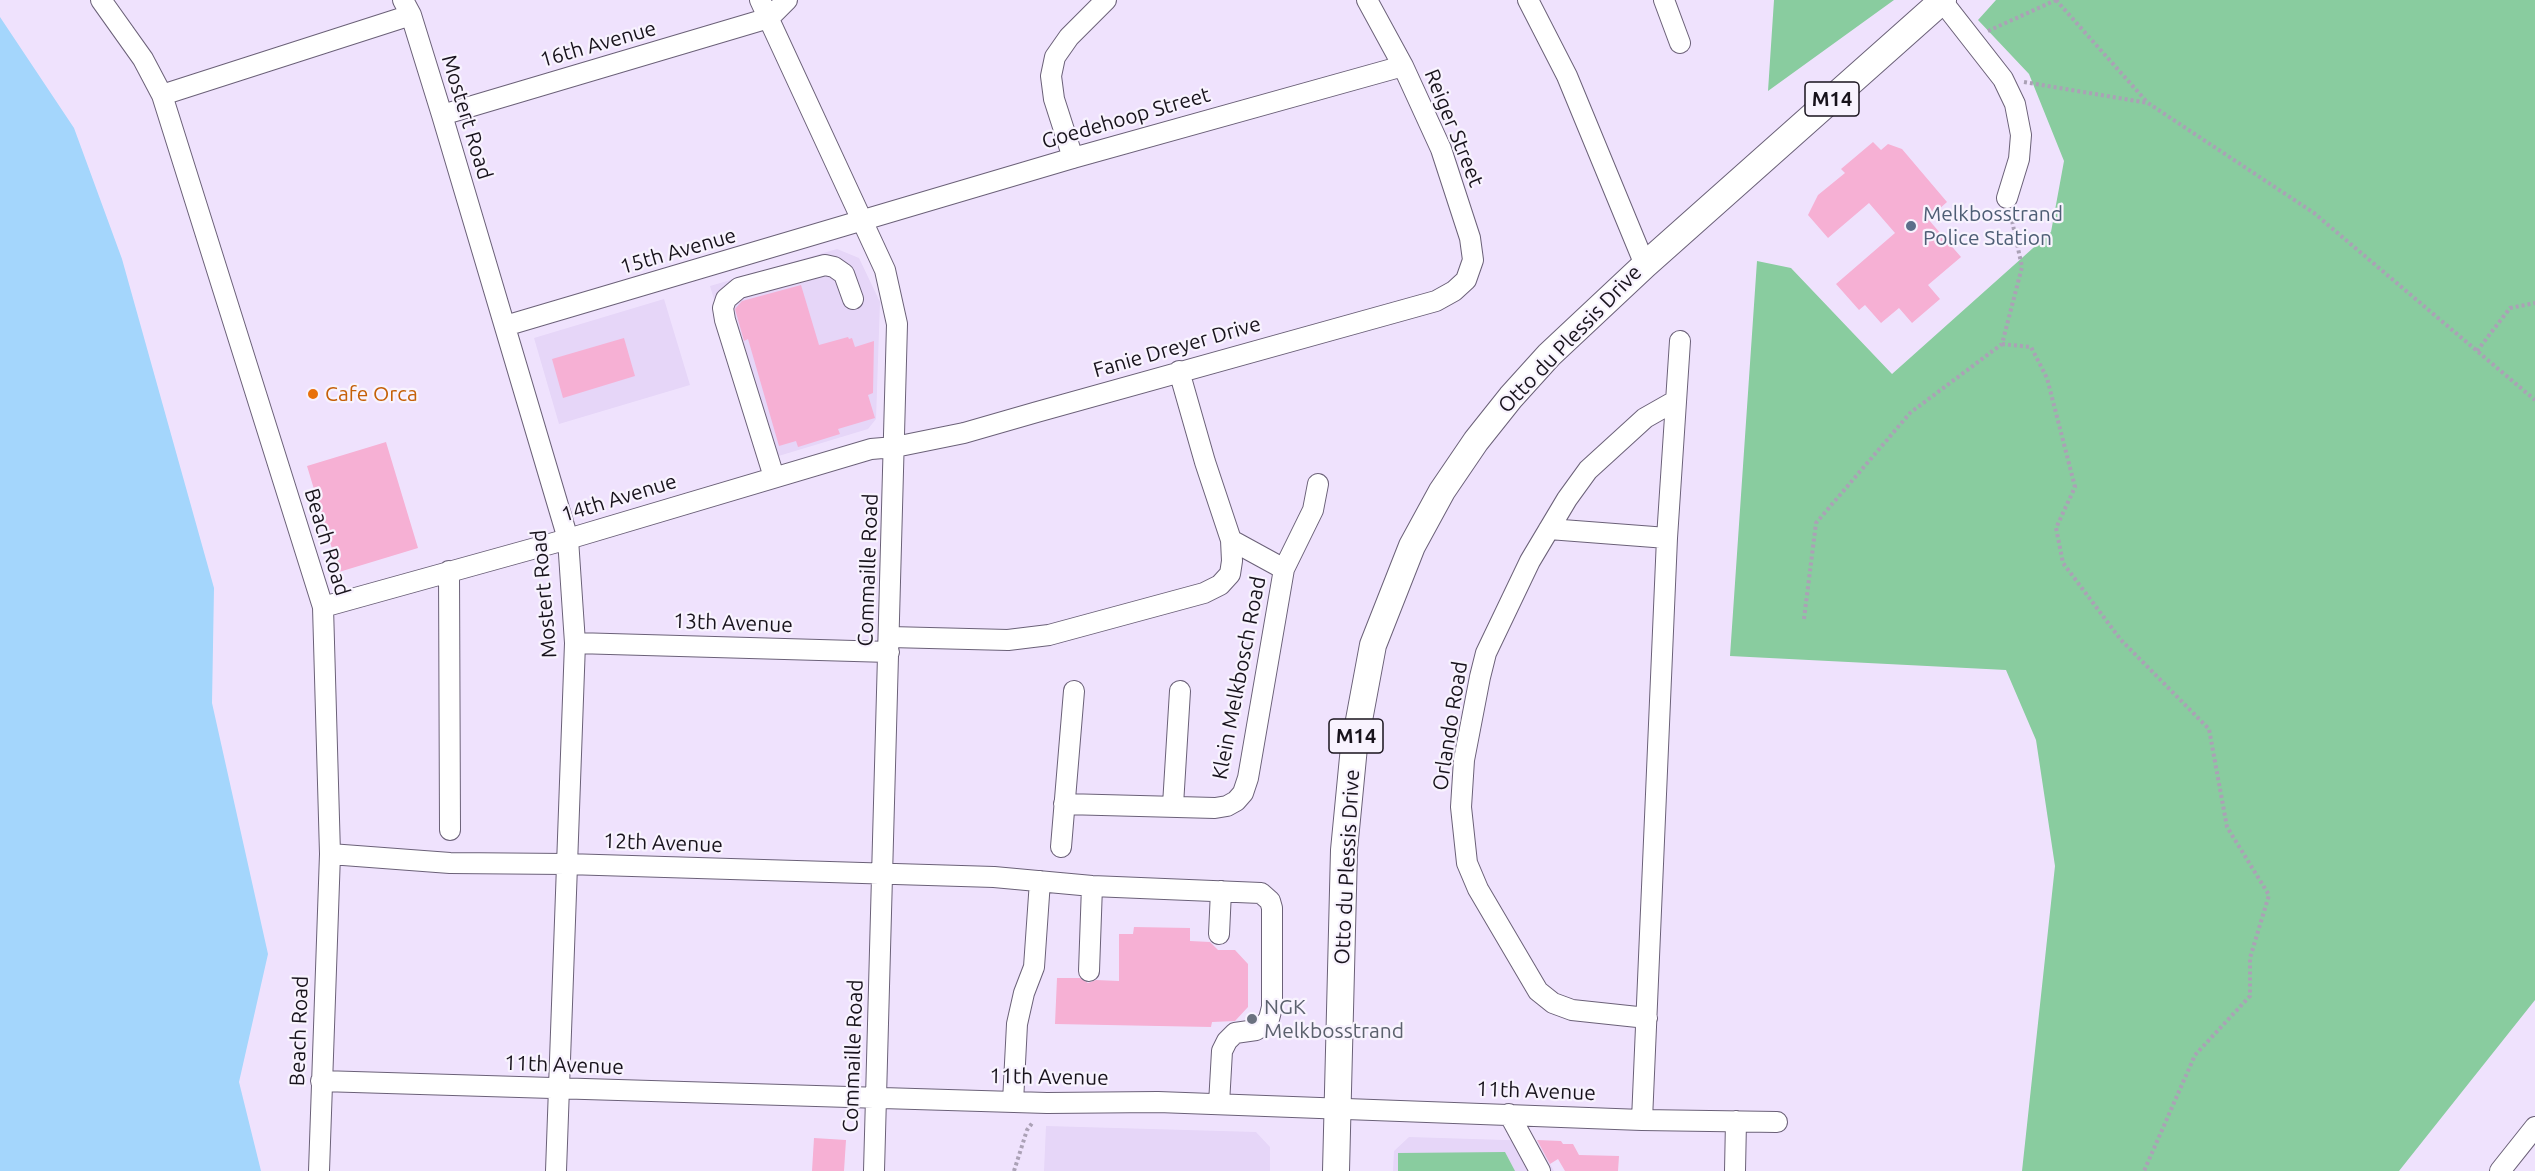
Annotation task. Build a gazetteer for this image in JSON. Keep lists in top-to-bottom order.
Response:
{
  "streets": {
    "main road": ["M14", "Otto du Plessis Drive"],
    "street": [
      "16th Avenue",
      "Mostert Road",
      "Goedehoop Street",
      "Reiger Street",
      "15th Avenue",
      "Fanie Dreyer Drive",
      "14th Avenue",
      "Beach Road",
      "Commaille Road",
      "13th Avenue",
      "Klein Melkbosch Road",
      "Orlando Road",
      "12th Avenue",
      "11th Avenue"
    ]
  },
  "crossings": [
    ["16th Avenue", "Mostert Road"],
    ["16th Avenue", "Commaille Road"],
    ["M14", "Otto du Plessis Drive"],
    ["Mostert Road", "15th Avenue"],
    ["Mostert Road", "14th Avenue"],
    ["Mostert Road", "13th Avenue"],
    ["Mostert Road", "12th Avenue"],
    ["Mostert Road", "11th Avenue"],
    ["Goedehoop Street", "Reiger Street"],
    ["Goedehoop Street", "15th Avenue"],
    ["Goedehoop Street", "Commaille Road"],
    ["Reiger Street", "Fanie Dreyer Drive"],
    ["15th Avenue", "Commaille Road"],
    ["Otto du Plessis Drive", "11th Avenue"],
    ["Fanie Dreyer Drive", "14th Avenue"],
    ["Fanie Dreyer Drive", "Commaille Road"],
    ["14th Avenue", "Beach Road"],
    ["14th Avenue", "Commaille Road"],
    ["Beach Road", "12th Avenue"],
    ["Beach Road", "11th Avenue"],
    ["Commaille Road", "13th Avenue"],
    ["Commaille Road", "12th Avenue"],
    ["Commaille Road", "11th Avenue"],
    ["13th Avenue", "Klein Melkbosch Road"],
    ["12th Avenue", "11th Avenue"]
  ],
  "places": ["Melkbosstrand Police Station", "Cafe Orca", "NGK Melkbosstrand"]
}
